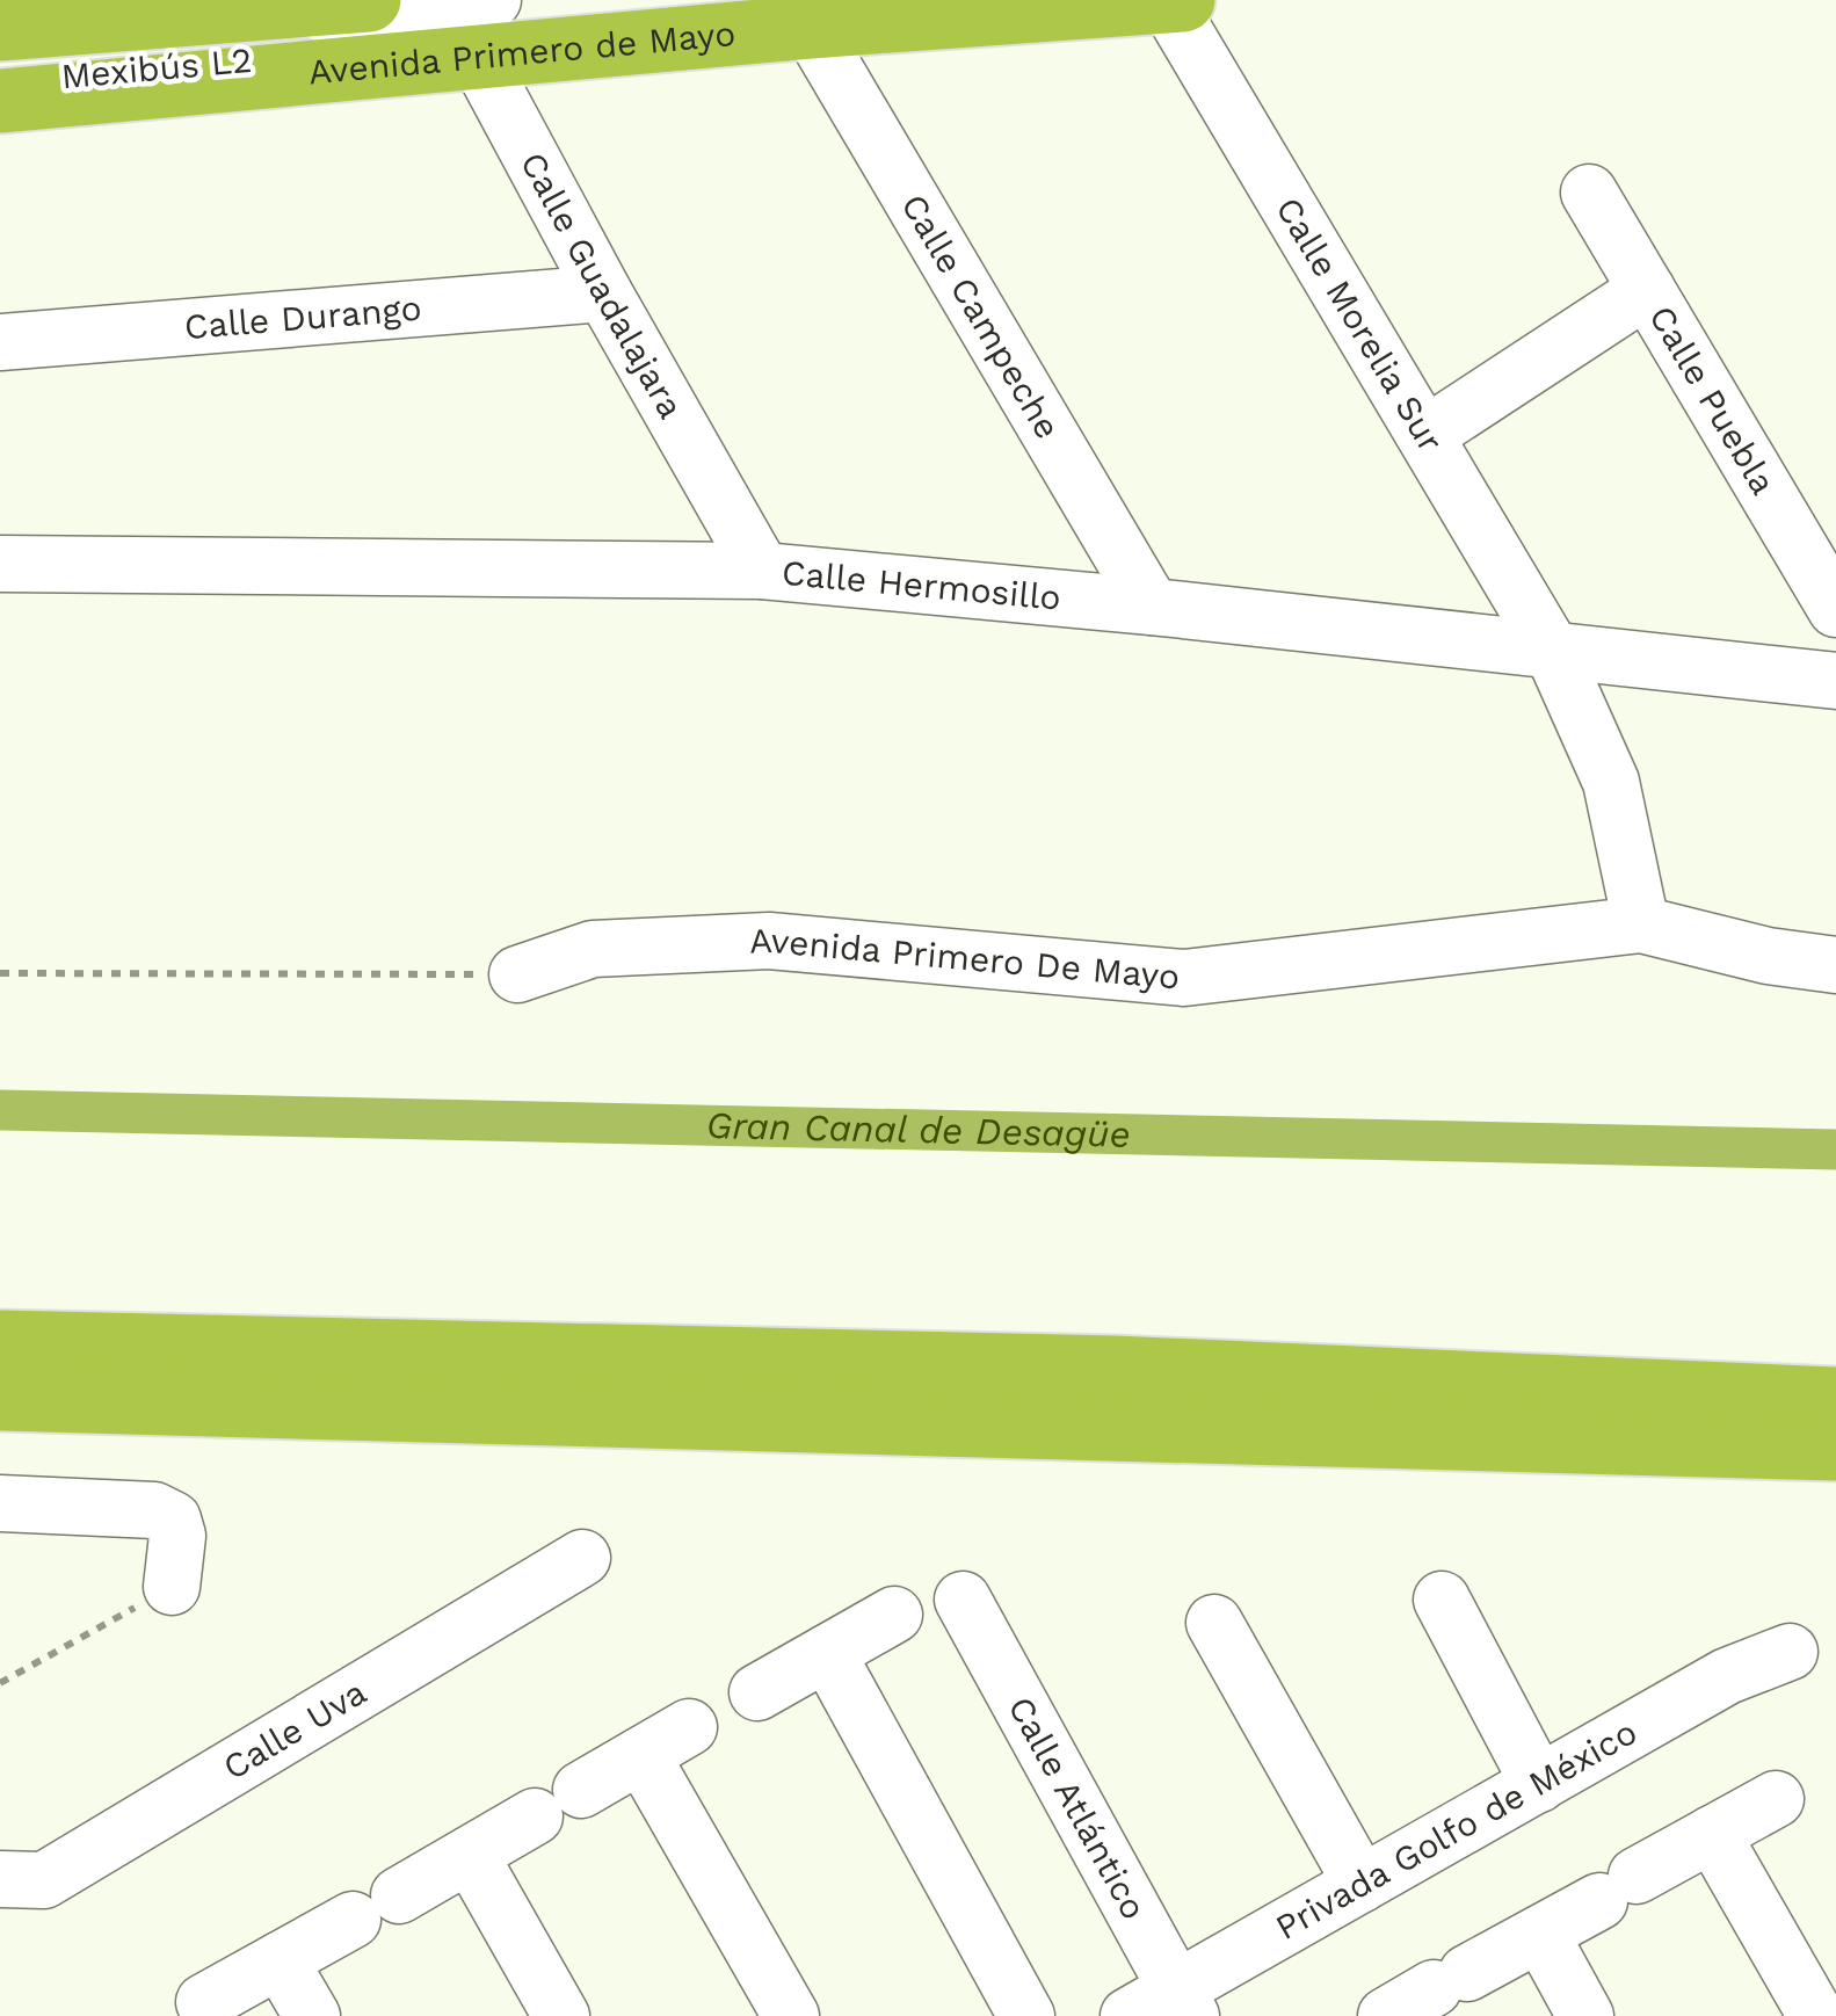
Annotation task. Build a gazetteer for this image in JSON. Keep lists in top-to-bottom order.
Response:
{
  "streets": {
    "highway": ["Avenida Primero de Mayo"],
    "street": [
      "Mexibús L2",
      "Calle Guadalajara",
      "Calle Campeche",
      "Calle Durango",
      "Calle Morelia Sur",
      "Calle Puebla",
      "Calle Hermosillo",
      "Avenida Primero De Mayo",
      "Calle Uva",
      "Calle Atlántico",
      "Privada Golfo de México"
    ]
  },
  "crossings": [
    ["Avenida Primero de Mayo", "Mexibús L2"],
    ["Avenida Primero de Mayo", "Calle Guadalajara"],
    ["Avenida Primero de Mayo", "Calle Campeche"],
    ["Avenida Primero de Mayo", "Calle Morelia Sur"],
    ["Mexibús L2", "Calle Guadalajara"],
    ["Calle Guadalajara", "Calle Durango"],
    ["Calle Guadalajara", "Calle Hermosillo"],
    ["Calle Campeche", "Calle Hermosillo"],
    ["Calle Morelia Sur", "Calle Hermosillo"],
    ["Calle Atlántico", "Privada Golfo de México"]
  ],
  "water": ["Gran Canal de Desagüe"]
}
